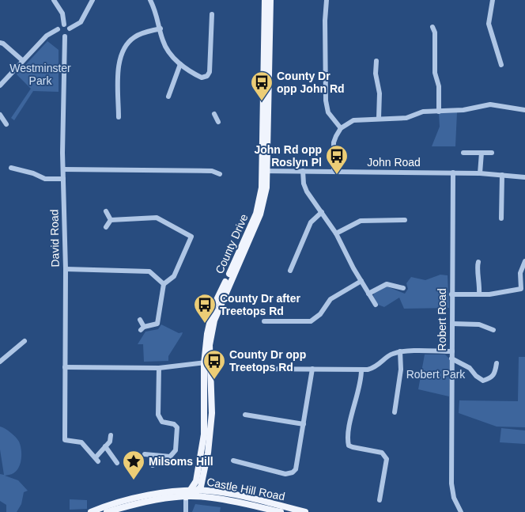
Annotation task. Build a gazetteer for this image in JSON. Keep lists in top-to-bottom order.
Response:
{
  "streets": {
    "main road": ["County Drive", "Castle Hill Road"],
    "street": ["John Road", "David Road", "Robert Road"]
  },
  "crossings": [
    ["John Road", "County Drive"],
    ["John Road", "Robert Road"],
    ["County Drive", "Castle Hill Road"]
  ],
  "parks": ["Westminster Park", "Robert Park"],
  "places": {
    "bus stop": [
      "County Dr opp John Rd",
      "John Rd opp Roslyn Pl",
      "County Dr after Treetops Rd",
      "County Dr opp Treetops Rd"
    ],
    "place": ["Milsoms Hill"]
  }
}
